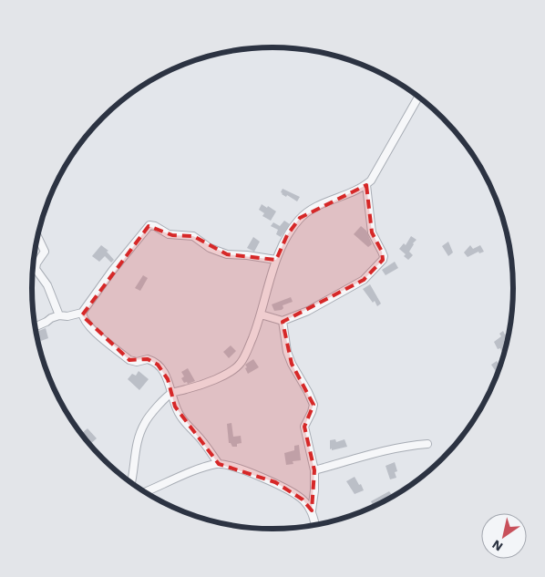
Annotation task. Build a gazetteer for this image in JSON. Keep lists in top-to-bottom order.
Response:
{
  "north": "bottom left"
}
